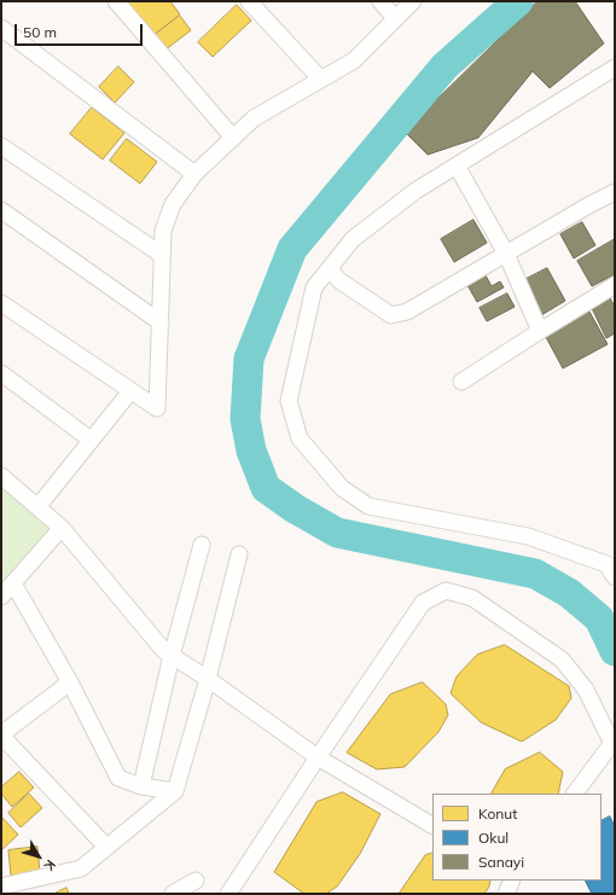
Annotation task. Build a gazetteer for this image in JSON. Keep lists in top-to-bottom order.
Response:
{
  "legend": ["Konut", "Okul", "Sanayi"],
  "scale_bar": "50 m",
  "north": "bottom right"
}
